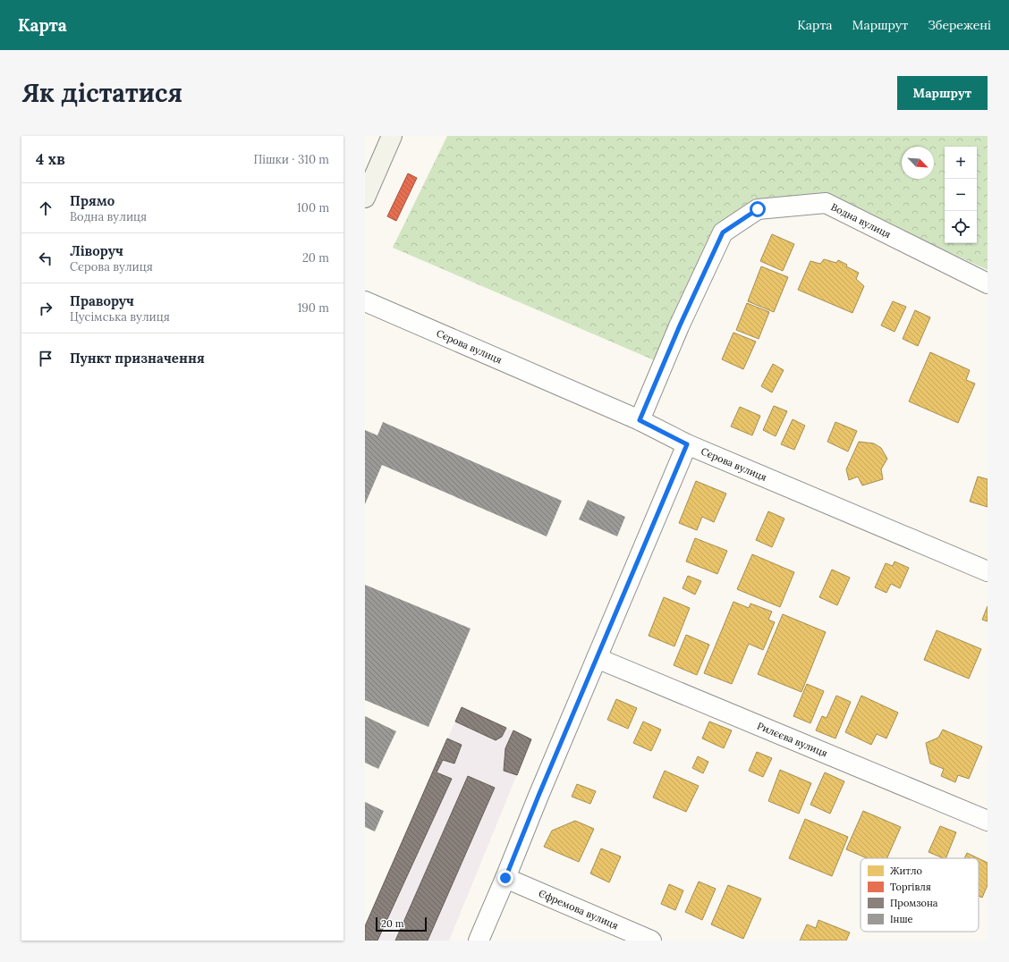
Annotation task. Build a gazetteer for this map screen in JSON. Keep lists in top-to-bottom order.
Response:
{
  "streets": {
    "street": [
      "Водна вулиця",
      "Сєрова вулиця",
      "Рилєєва вулиця",
      "Єфремова вулиця"
    ]
  },
  "crossings": [
    ["Водна вулиця", "Сєрова вулиця"]
  ],
  "legend": [
    "Житло",
    "Торгівля",
    "Промзона",
    "Інше"
  ],
  "scale_bar": "20 m",
  "north": "bottom right",
  "page": {
    "header": "Карта",
    "nav": ["Карта", "Маршрут", "Збережені"],
    "buttons": "Маршрут",
    "title": "Як дістатися",
    "heading": ["4 хв", "Пішки · 310 m"],
    "map_buttons": ["+", "−"],
    "list": [
      ["Прямо", "Водна вулиця", "100 m"],
      ["Ліворуч", "Сєрова вулиця", "20 m"],
      ["Праворуч", "Цусімська вулиця", "190 m"],
      "Пункт призначення"
    ],
    "scale": "20 m"
  }
}
